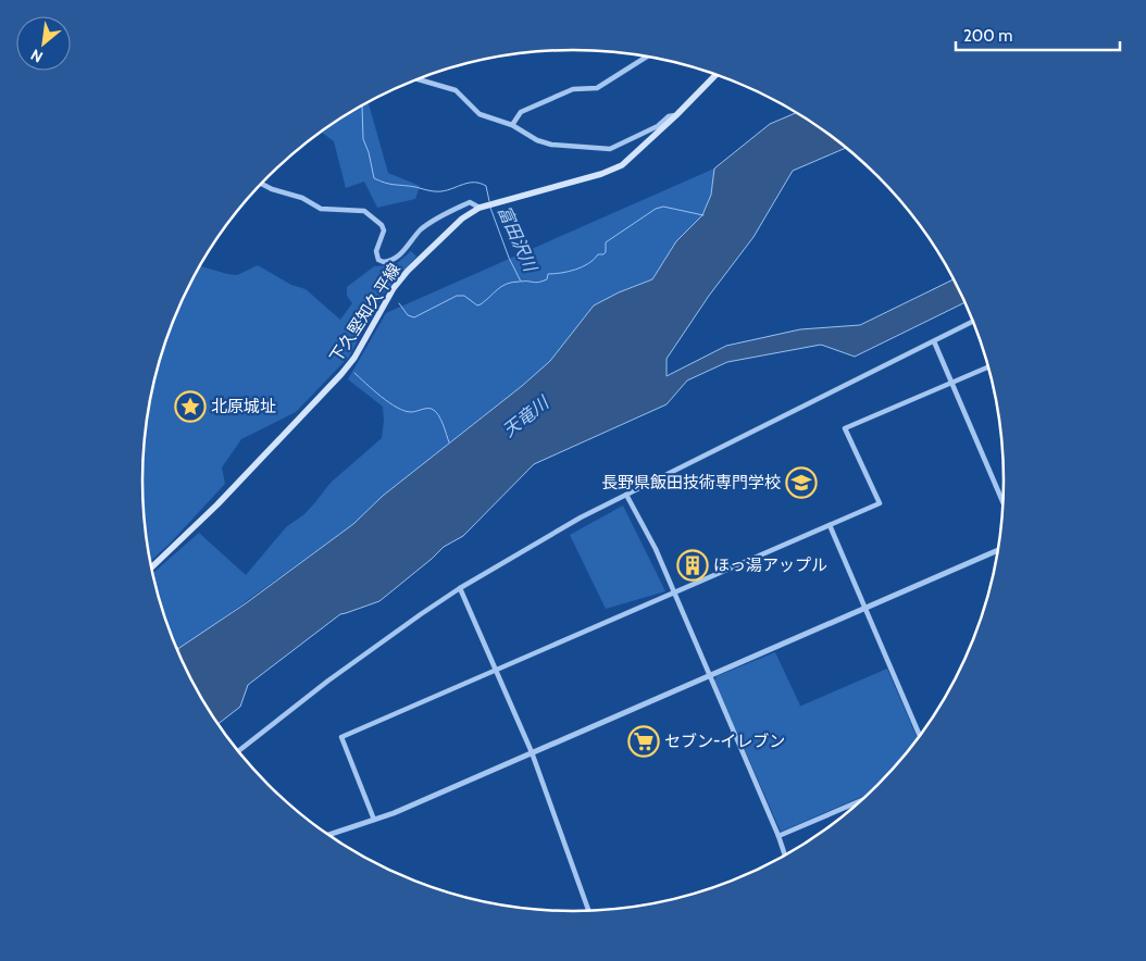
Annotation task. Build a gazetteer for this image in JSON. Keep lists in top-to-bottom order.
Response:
{
  "streets": {
    "main road": ["下久堅知久平線"]
  },
  "water": ["富田沢川", "天竜川"],
  "places": {
    "place": ["北原城址"],
    "school or university": ["長野県飯田技術専門学校"],
    "building": ["ほっ湯アップル"],
    "supermarket": ["セブン-イレブン"]
  },
  "scale_bar": "200 m",
  "north": "bottom left"
}
